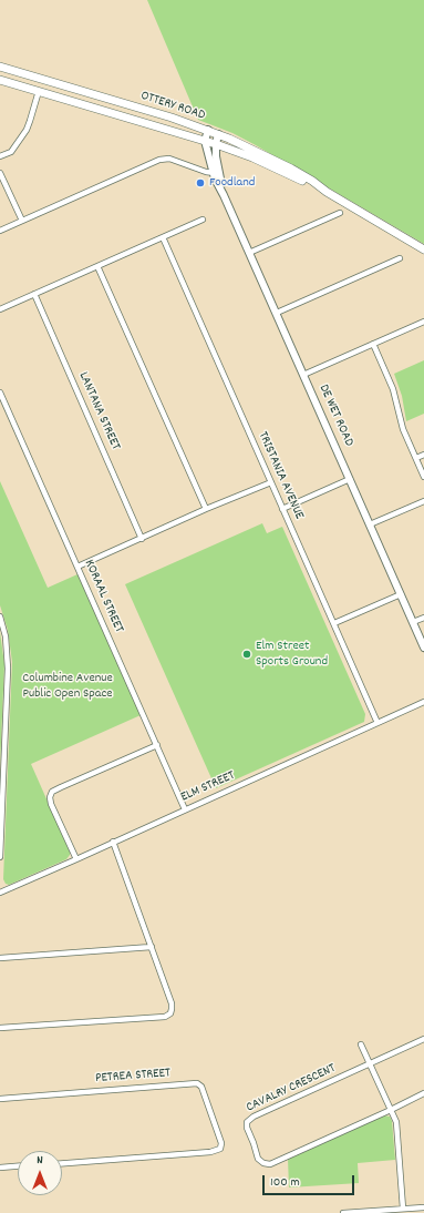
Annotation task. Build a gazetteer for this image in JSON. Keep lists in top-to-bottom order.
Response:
{
  "streets": {
    "main road": ["OTTERY ROAD"],
    "street": [
      "LANTANA STREET",
      "DE WET ROAD",
      "TRISTANIA AVENUE",
      "KORAAL STREET",
      "ELM STREET",
      "PETREA STREET",
      "CAVALRY CRESCENT"
    ]
  },
  "crossings": [
    ["OTTERY ROAD", "DE WET ROAD"],
    ["TRISTANIA AVENUE", "ELM STREET"],
    ["KORAAL STREET", "ELM STREET"]
  ],
  "parks": ["Columbine Avenue Public Open Space"],
  "places": ["Foodland", "Elm Street Sports Ground"],
  "scale_bar": "100 m",
  "north": "top"
}
